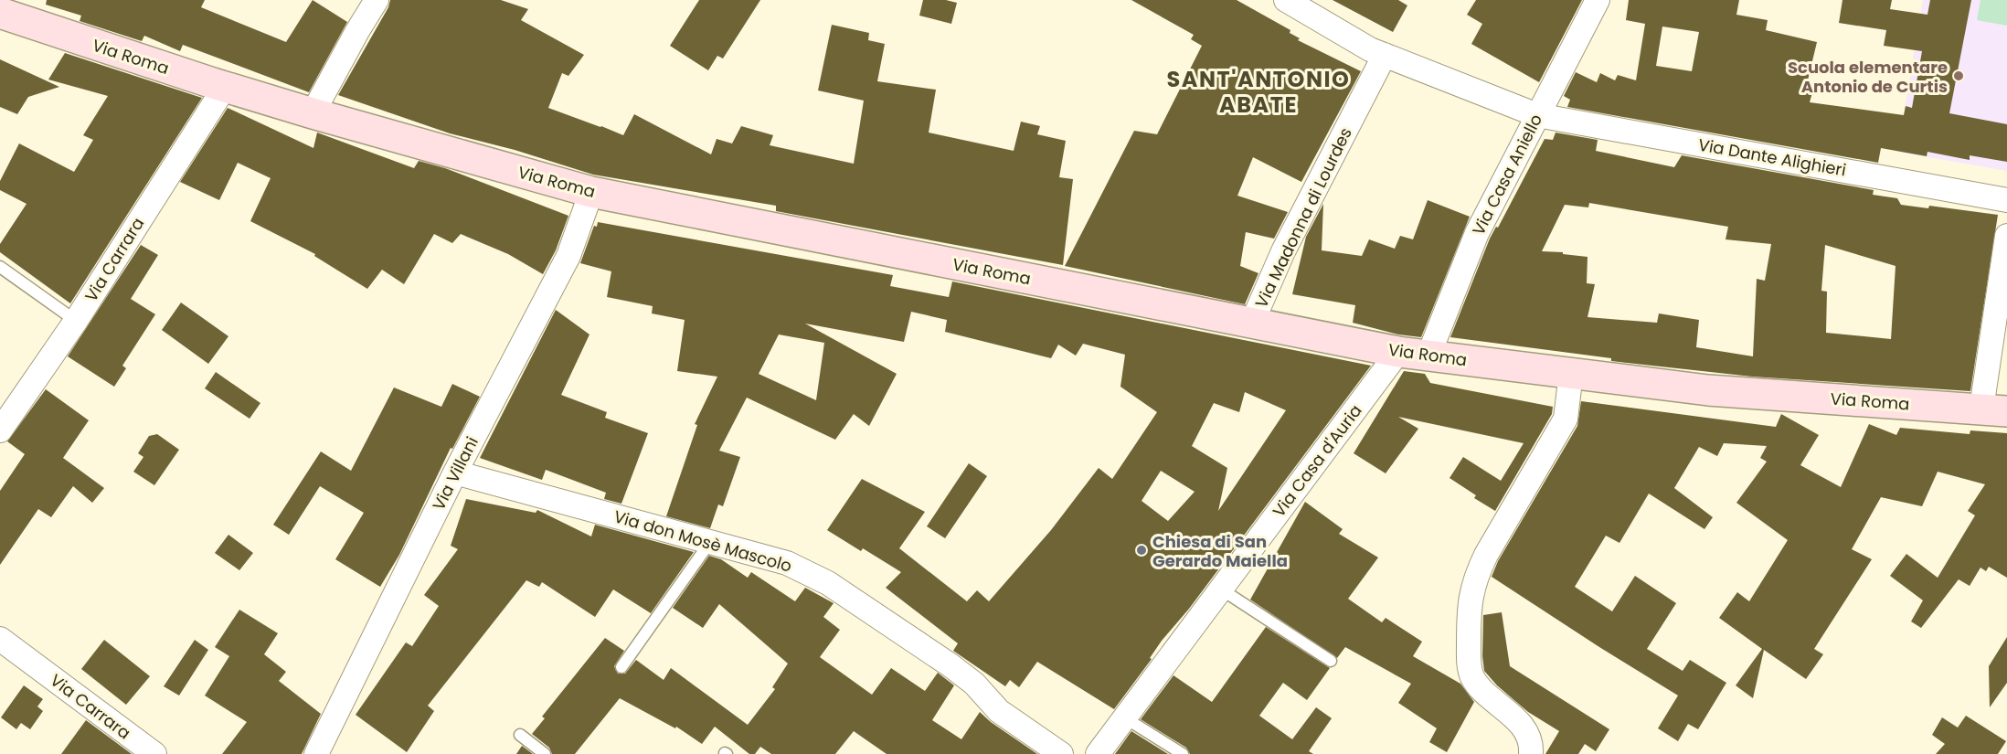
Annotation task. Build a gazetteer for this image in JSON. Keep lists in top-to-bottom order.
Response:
{
  "streets": {
    "main road": ["Via Roma"],
    "street": [
      "Via Dante Alighieri",
      "Via Casa Aniello",
      "Via Madonna di Lourdes",
      "Via Carrara",
      "Via Casa d'Auria",
      "Via Villani",
      "Via don Mosè Mascolo"
    ]
  },
  "crossings": [
    ["Via Roma", "Via Casa Aniello"],
    ["Via Roma", "Via Madonna di Lourdes"],
    ["Via Roma", "Via Carrara"],
    ["Via Roma", "Via Casa d'Auria"],
    ["Via Roma", "Via Villani"],
    ["Via Dante Alighieri", "Via Casa Aniello"],
    ["Via Dante Alighieri", "Via Madonna di Lourdes"],
    ["Via Villani", "Via don Mosè Mascolo"]
  ],
  "districts": ["SANT'ANTONIO ABATE"],
  "places": ["Scuola elementare Antonio de Curtis", "Chiesa di San Gerardo Maiella"]
}
